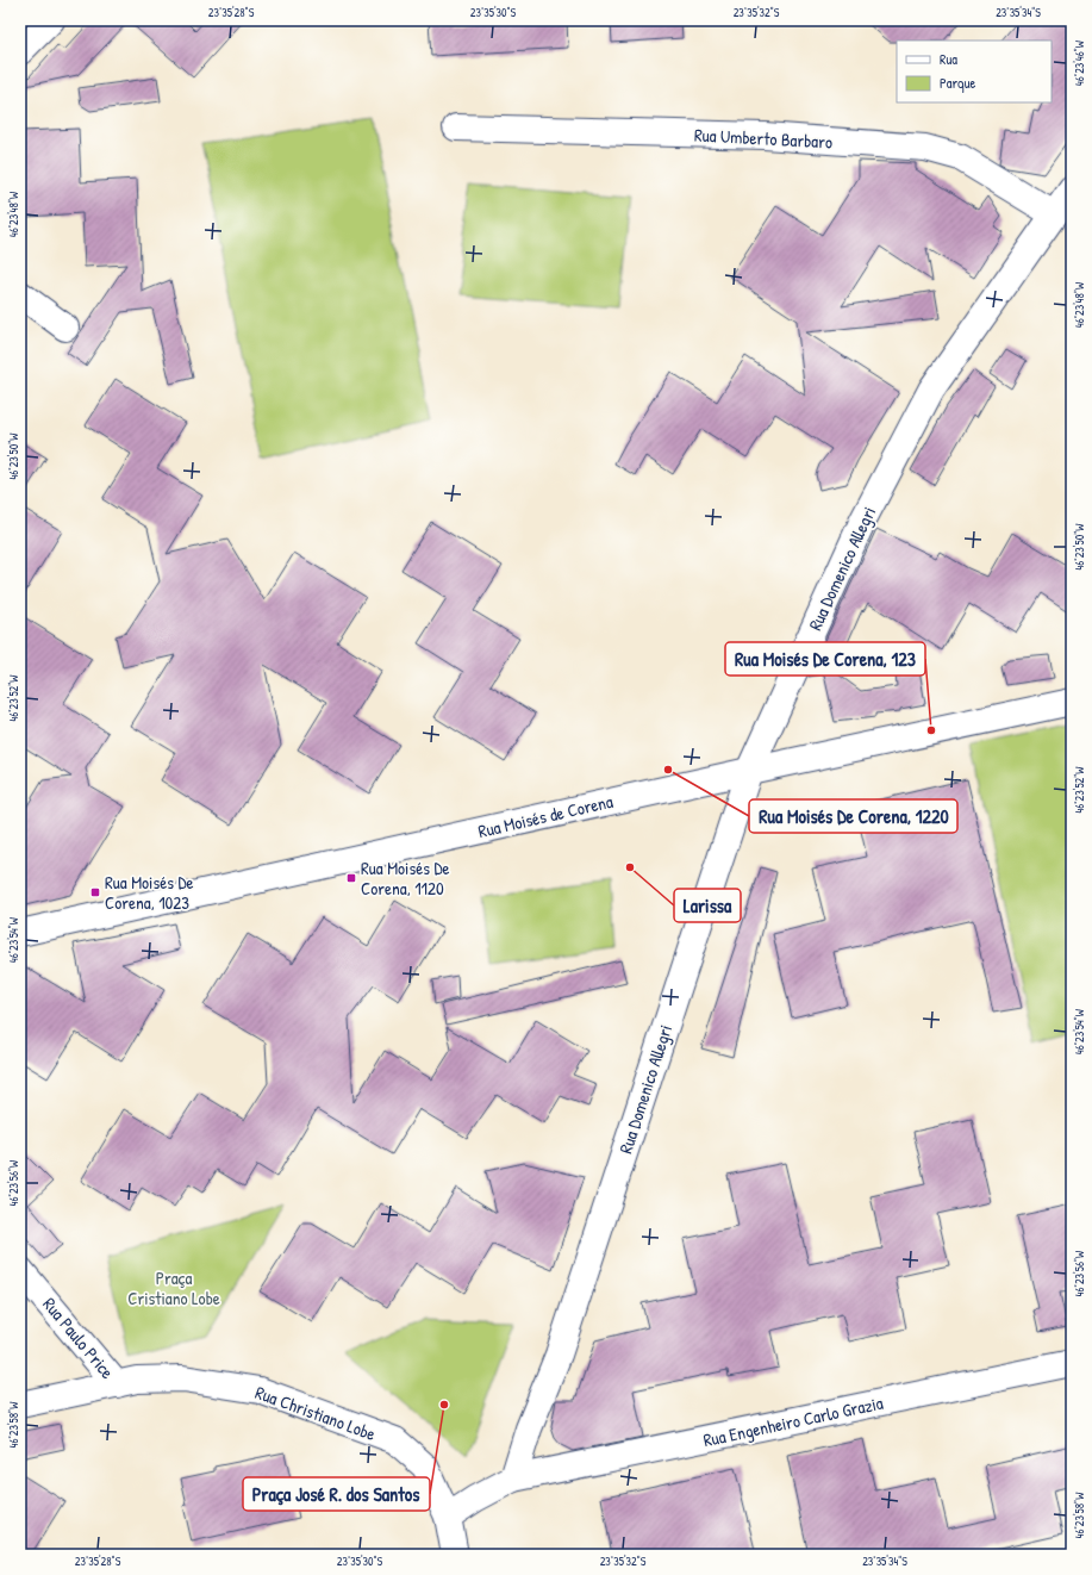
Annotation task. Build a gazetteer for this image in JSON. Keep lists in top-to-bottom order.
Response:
{
  "streets": {
    "street": [
      "Rua Umberto Barbaro",
      "Rua Domenico Allegri",
      "Rua Moisés de Corena",
      "Rua Paulo Price",
      "Rua Christiano Lobe",
      "Rua Engenheiro Carlo Grazia"
    ]
  },
  "crossings": [
    ["Rua Umberto Barbaro", "Rua Domenico Allegri"],
    ["Rua Domenico Allegri", "Rua Moisés de Corena"],
    ["Rua Domenico Allegri", "Rua Engenheiro Carlo Grazia"],
    ["Rua Paulo Price", "Rua Christiano Lobe"]
  ],
  "parks": ["Praça Cristiano Lobe"],
  "places": {
    "other": [
      "Rua Moisés De Corena, 123",
      "Rua Moisés De Corena, 1220",
      "Larissa",
      "Praça José R. dos Santos"
    ],
    "transit": ["Rua Moisés De Corena, 1120", "Rua Moisés De Corena, 1023"]
  },
  "legend": ["Rua", "Parque"],
  "coordinates": [
    "23°35'28\"S",
    "23°35'30\"S",
    "23°35'32\"S",
    "23°35'34\"S",
    "46°23'46\"W",
    "46°23'48\"W",
    "46°23'50\"W",
    "46°23'52\"W",
    "46°23'54\"W",
    "46°23'56\"W",
    "46°23'58\"W"
  ]
}
